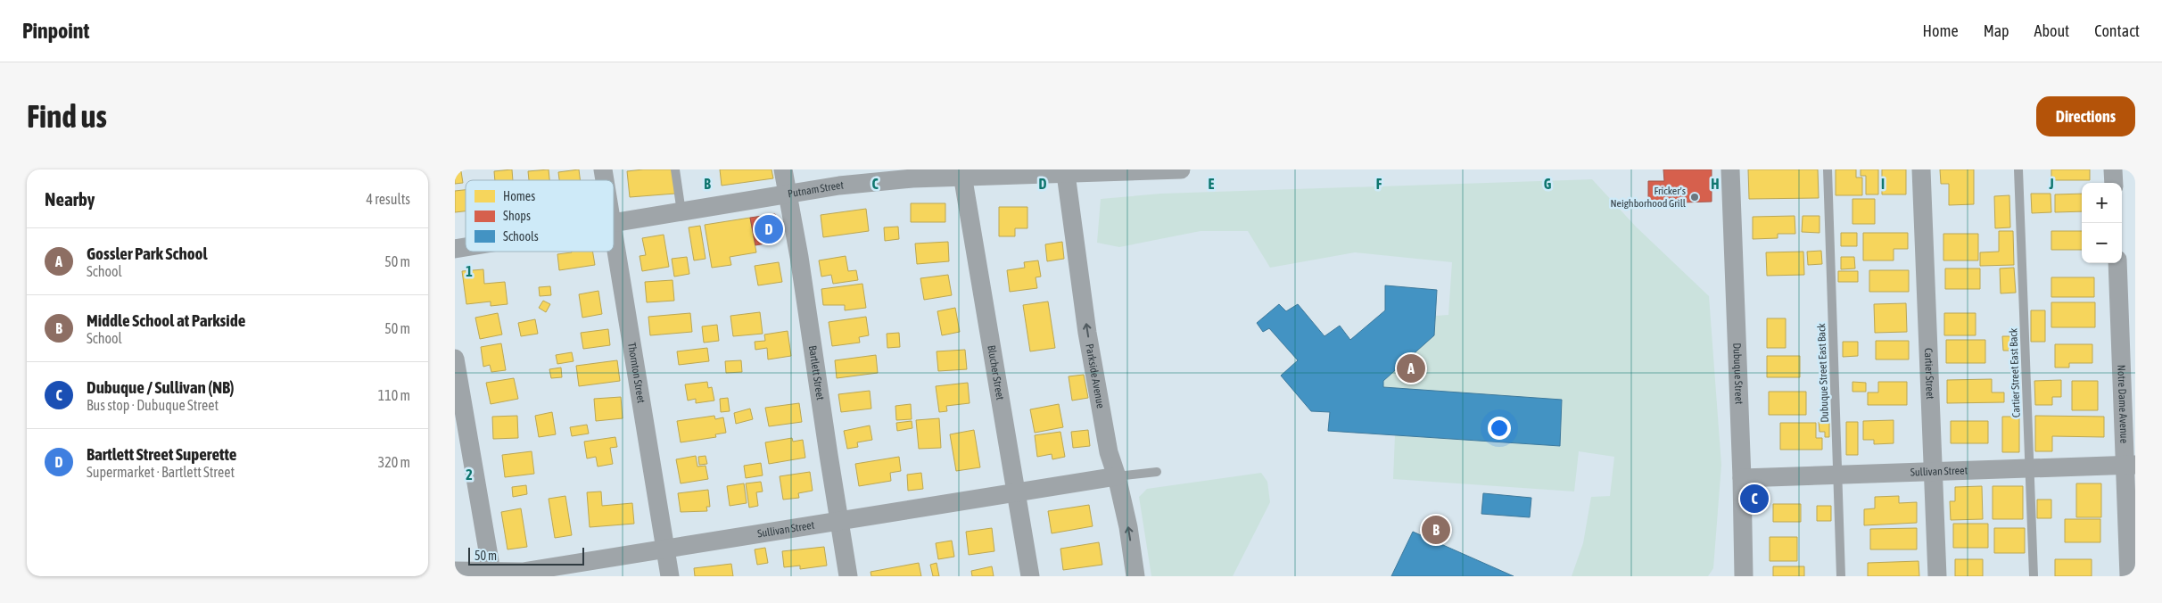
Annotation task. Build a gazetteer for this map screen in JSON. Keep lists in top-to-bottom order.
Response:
{
  "streets": {
    "street": [
      "Putnam Street",
      "Thornton Street",
      "Bartlett Street",
      "Blucher Street",
      "Dubuque Street",
      "Cartier Street",
      "Parkside Avenue",
      "Notre Dame Avenue",
      "Sullivan Street"
    ],
    "lane": ["Dubuque Street East Back", "Cartier Street East Back"]
  },
  "crossings": [
    ["Putnam Street", "Bartlett Street"],
    ["Putnam Street", "Blucher Street"],
    ["Putnam Street", "Parkside Avenue"],
    ["Thornton Street", "Sullivan Street"],
    ["Bartlett Street", "Sullivan Street"],
    ["Blucher Street", "Sullivan Street"],
    ["Dubuque Street", "Sullivan Street"],
    ["Dubuque Street East Back", "Sullivan Street"],
    ["Cartier Street", "Sullivan Street"],
    ["Cartier Street East Back", "Sullivan Street"],
    ["Parkside Avenue", "Sullivan Street"],
    ["Notre Dame Avenue", "Sullivan Street"]
  ],
  "one_way": ["Parkside Avenue"],
  "places": ["Fricker's Neighborhood Grill"],
  "legend": ["Homes", "Shops", "Schools"],
  "scale_bar": "50 m",
  "page": {
    "header": "Pinpoint",
    "nav": [
      "Home",
      "Map",
      "About",
      "Contact"
    ],
    "buttons": "Directions",
    "title": "Find us",
    "heading": ["Nearby", "4 results"],
    "map_buttons": ["+", "−"],
    "pins": [
      "D",
      "A",
      "C",
      "B"
    ],
    "list": [
      {
        "mark": "A",
        "name": "Gossler Park School",
        "note": "School",
        "value": "50 m"
      },
      {
        "mark": "B",
        "name": "Middle School at Parkside",
        "note": "School",
        "value": "50 m"
      },
      {
        "mark": "C",
        "name": "Dubuque / Sullivan (NB)",
        "note": "Bus stop · Dubuque Street",
        "value": "110 m"
      },
      {
        "mark": "D",
        "name": "Bartlett Street Superette",
        "note": "Supermarket · Bartlett Street",
        "value": "320 m"
      }
    ],
    "scale": "50 m"
  },
  "grid": {
    "columns": [
      "B",
      "C",
      "D",
      "E",
      "F",
      "G",
      "H",
      "I",
      "J"
    ],
    "rows": ["1", "2"]
  }
}
